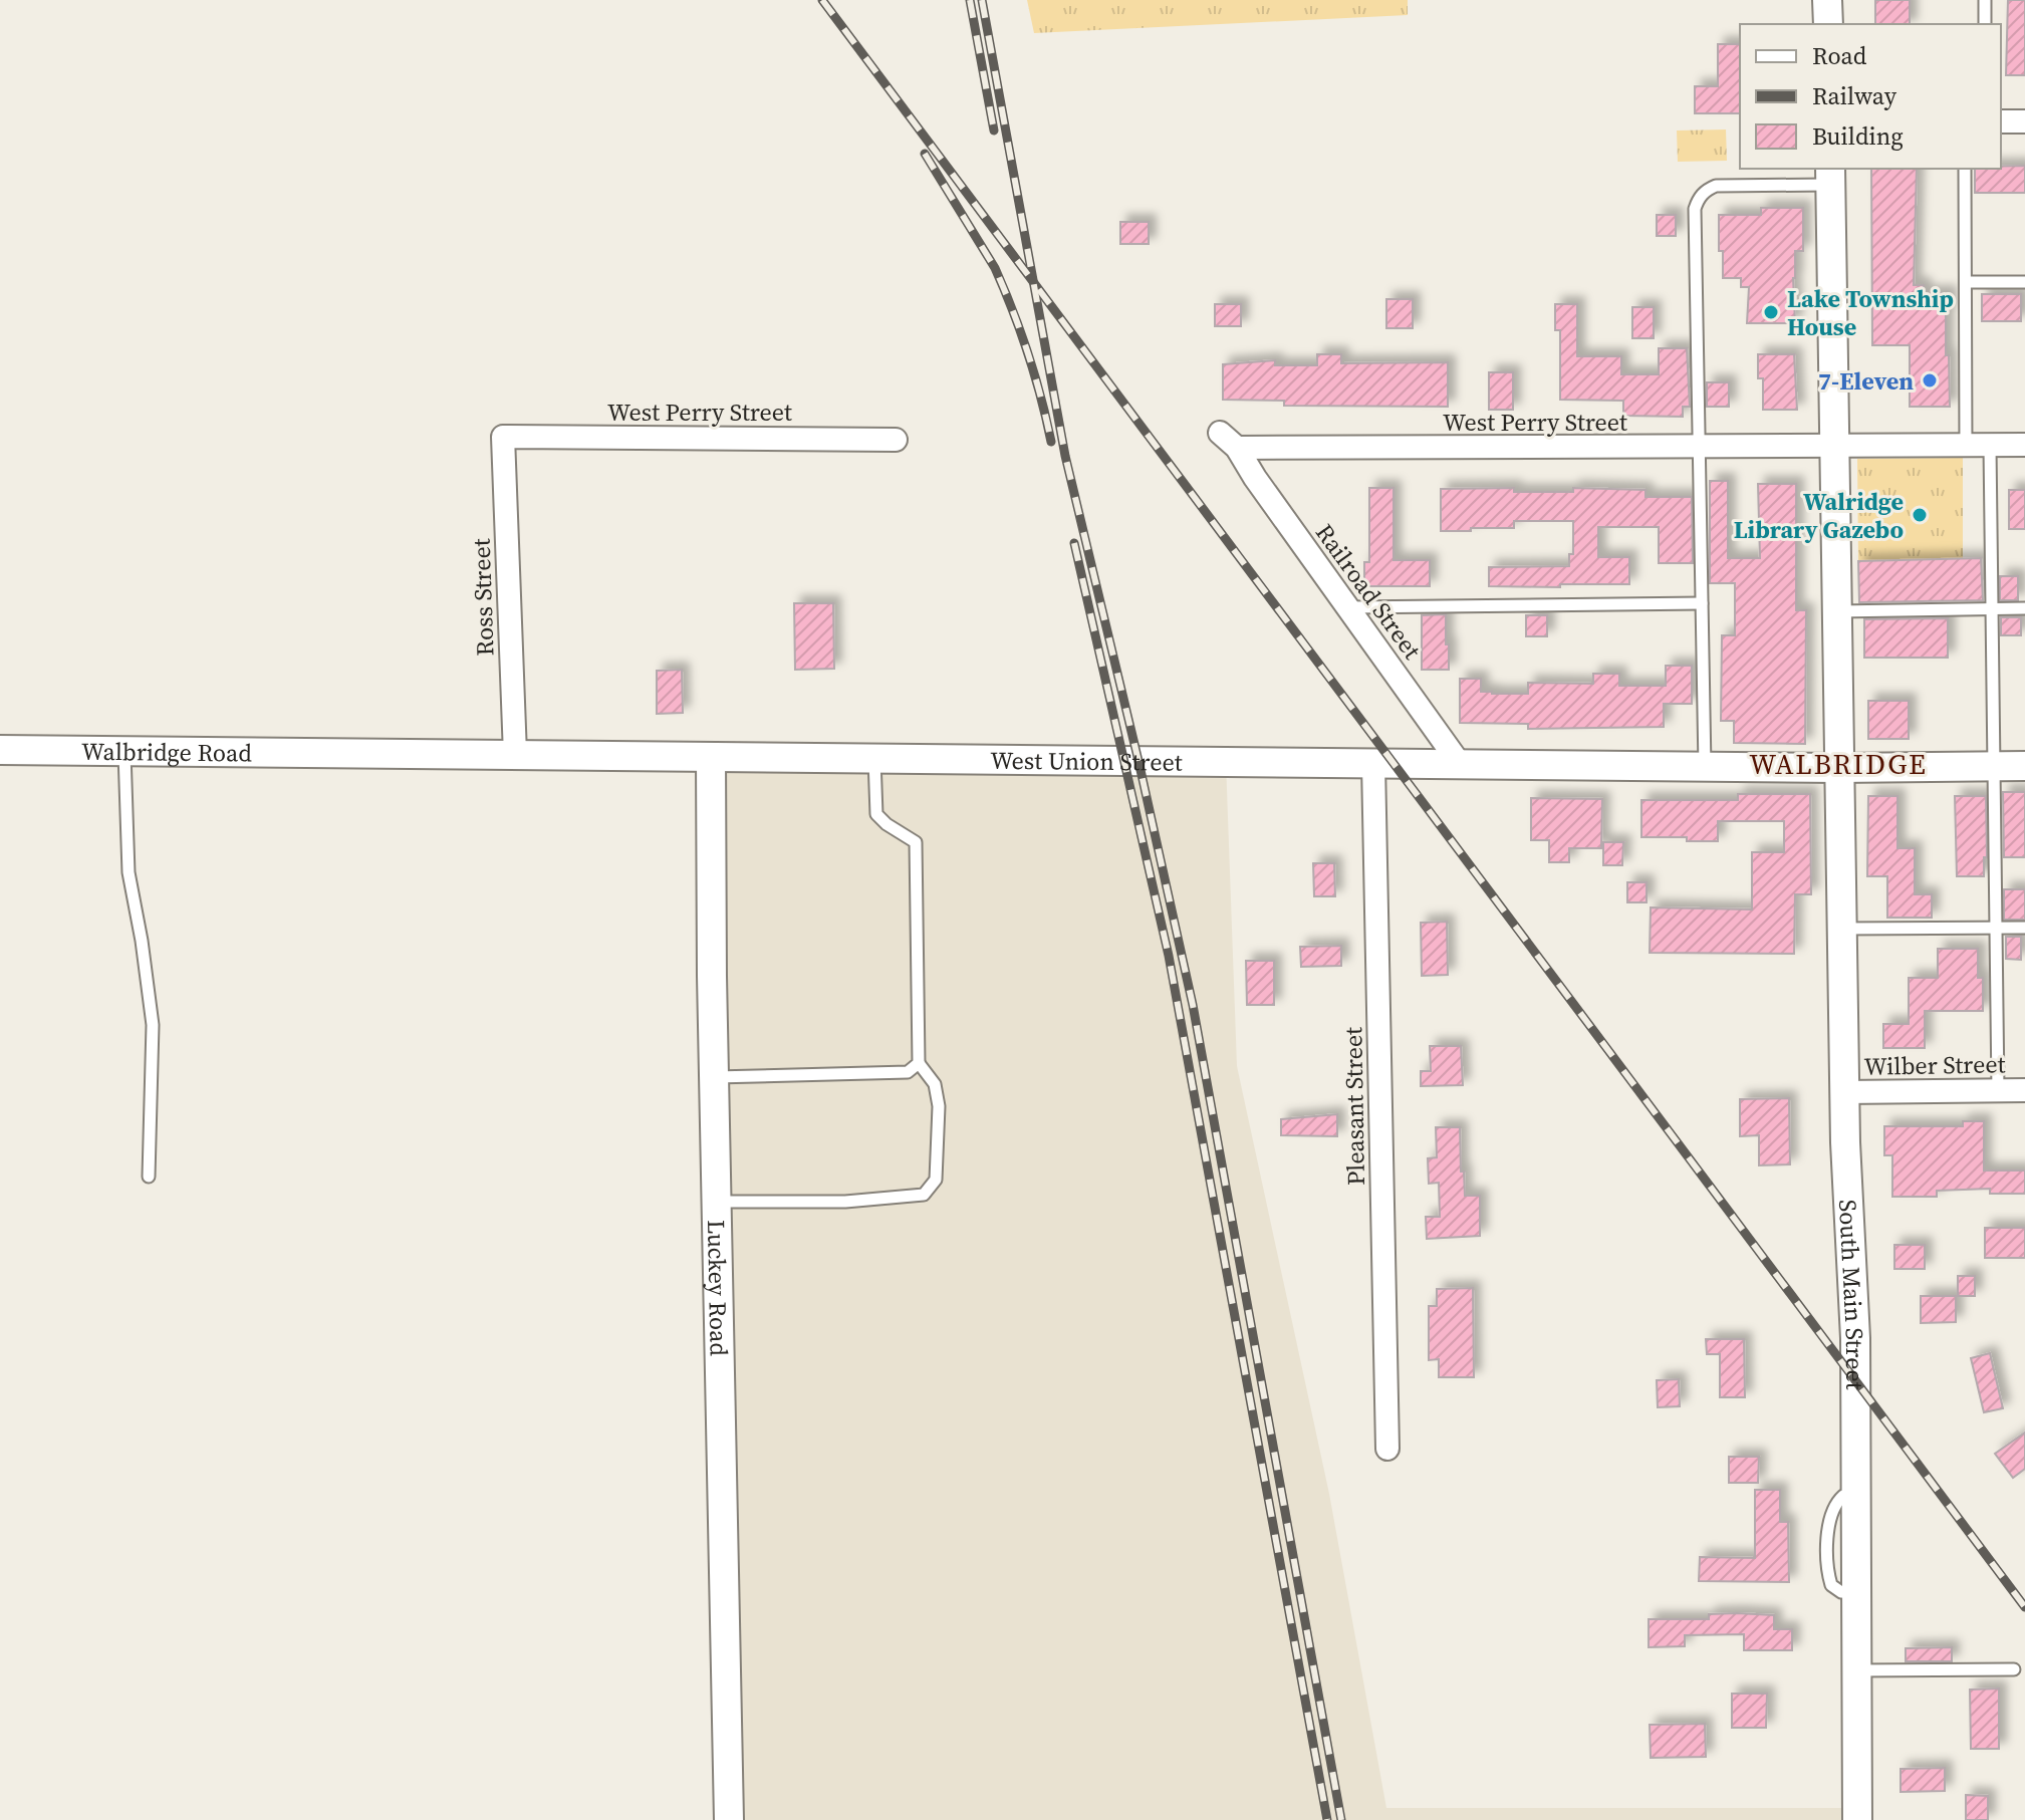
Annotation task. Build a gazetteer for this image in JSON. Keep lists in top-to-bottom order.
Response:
{
  "streets": {
    "street": [
      "West Perry Street",
      "Railroad Street",
      "Ross Street",
      "Walbridge Road",
      "West Union Street",
      "Wilber Street",
      "Pleasant Street",
      "Luckey Road",
      "South Main Street"
    ]
  },
  "crossings": [
    ["West Perry Street", "Railroad Street"],
    ["West Perry Street", "Ross Street"],
    ["West Perry Street", "South Main Street"],
    ["Railroad Street", "West Union Street"],
    ["Ross Street", "West Union Street"],
    ["Walbridge Road", "West Union Street"],
    ["West Union Street", "Pleasant Street"],
    ["West Union Street", "Luckey Road"],
    ["West Union Street", "South Main Street"],
    ["Wilber Street", "South Main Street"]
  ],
  "districts": ["WALBRIDGE"],
  "places": ["Lake Township House", "7-Eleven", "Walridge Library Gazebo"],
  "legend": ["Road", "Railway", "Building"]
}
